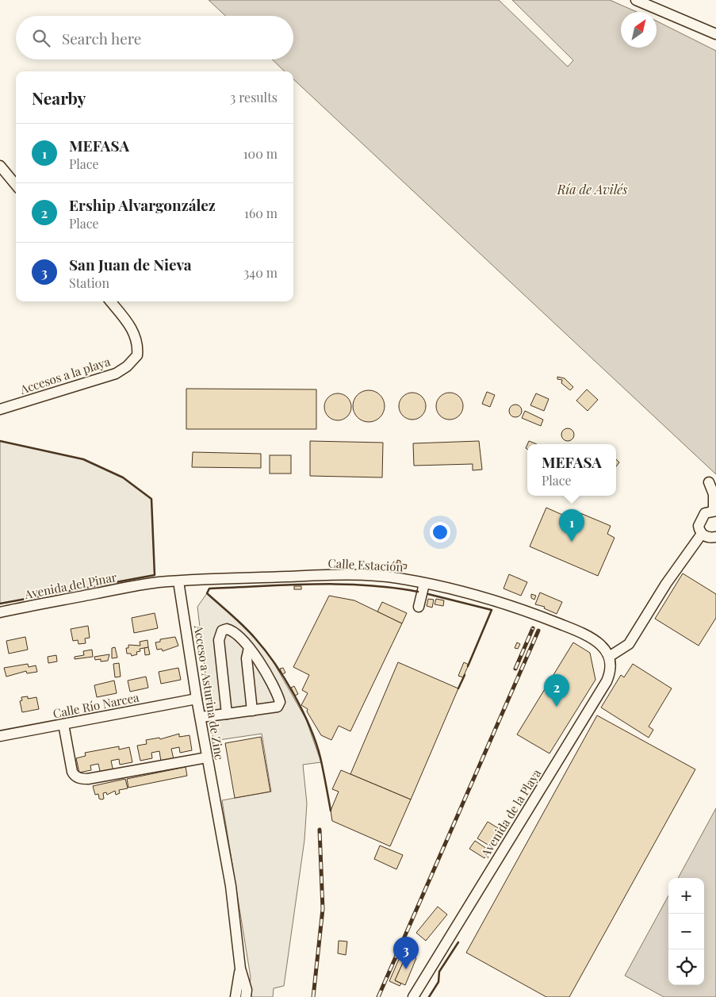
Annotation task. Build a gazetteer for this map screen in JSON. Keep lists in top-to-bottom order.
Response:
{
  "streets": {
    "street": [
      "Accesos a la playa",
      "Calle Estación",
      "Avenida del Pinar",
      "Acceso a Asturina de Zinc",
      "Calle Río Narcea",
      "Avenida de la Playa"
    ]
  },
  "crossings": [
    ["Calle Estación", "Avenida del Pinar"],
    ["Calle Estación", "Acceso a Asturina de Zinc"],
    ["Calle Estación", "Avenida de la Playa"],
    ["Acceso a Asturina de Zinc", "Calle Río Narcea"]
  ],
  "water": ["Ría de Avilés"],
  "north": "top right",
  "page": {
    "search": "Search here",
    "heading": ["Nearby", "3 results"],
    "list": [
      {
        "mark": "1",
        "name": "MEFASA",
        "note": "Place",
        "value": "100 m"
      },
      {
        "mark": "2",
        "name": "Ership Alvargonzález",
        "note": "Place",
        "value": "160 m"
      },
      {
        "mark": "3",
        "name": "San Juan de Nieva",
        "note": "Station",
        "value": "340 m"
      }
    ],
    "popup": ["MEFASA", "Place"],
    "pins": ["1", "2", "3"],
    "map_buttons": ["+", "−"]
  }
}
